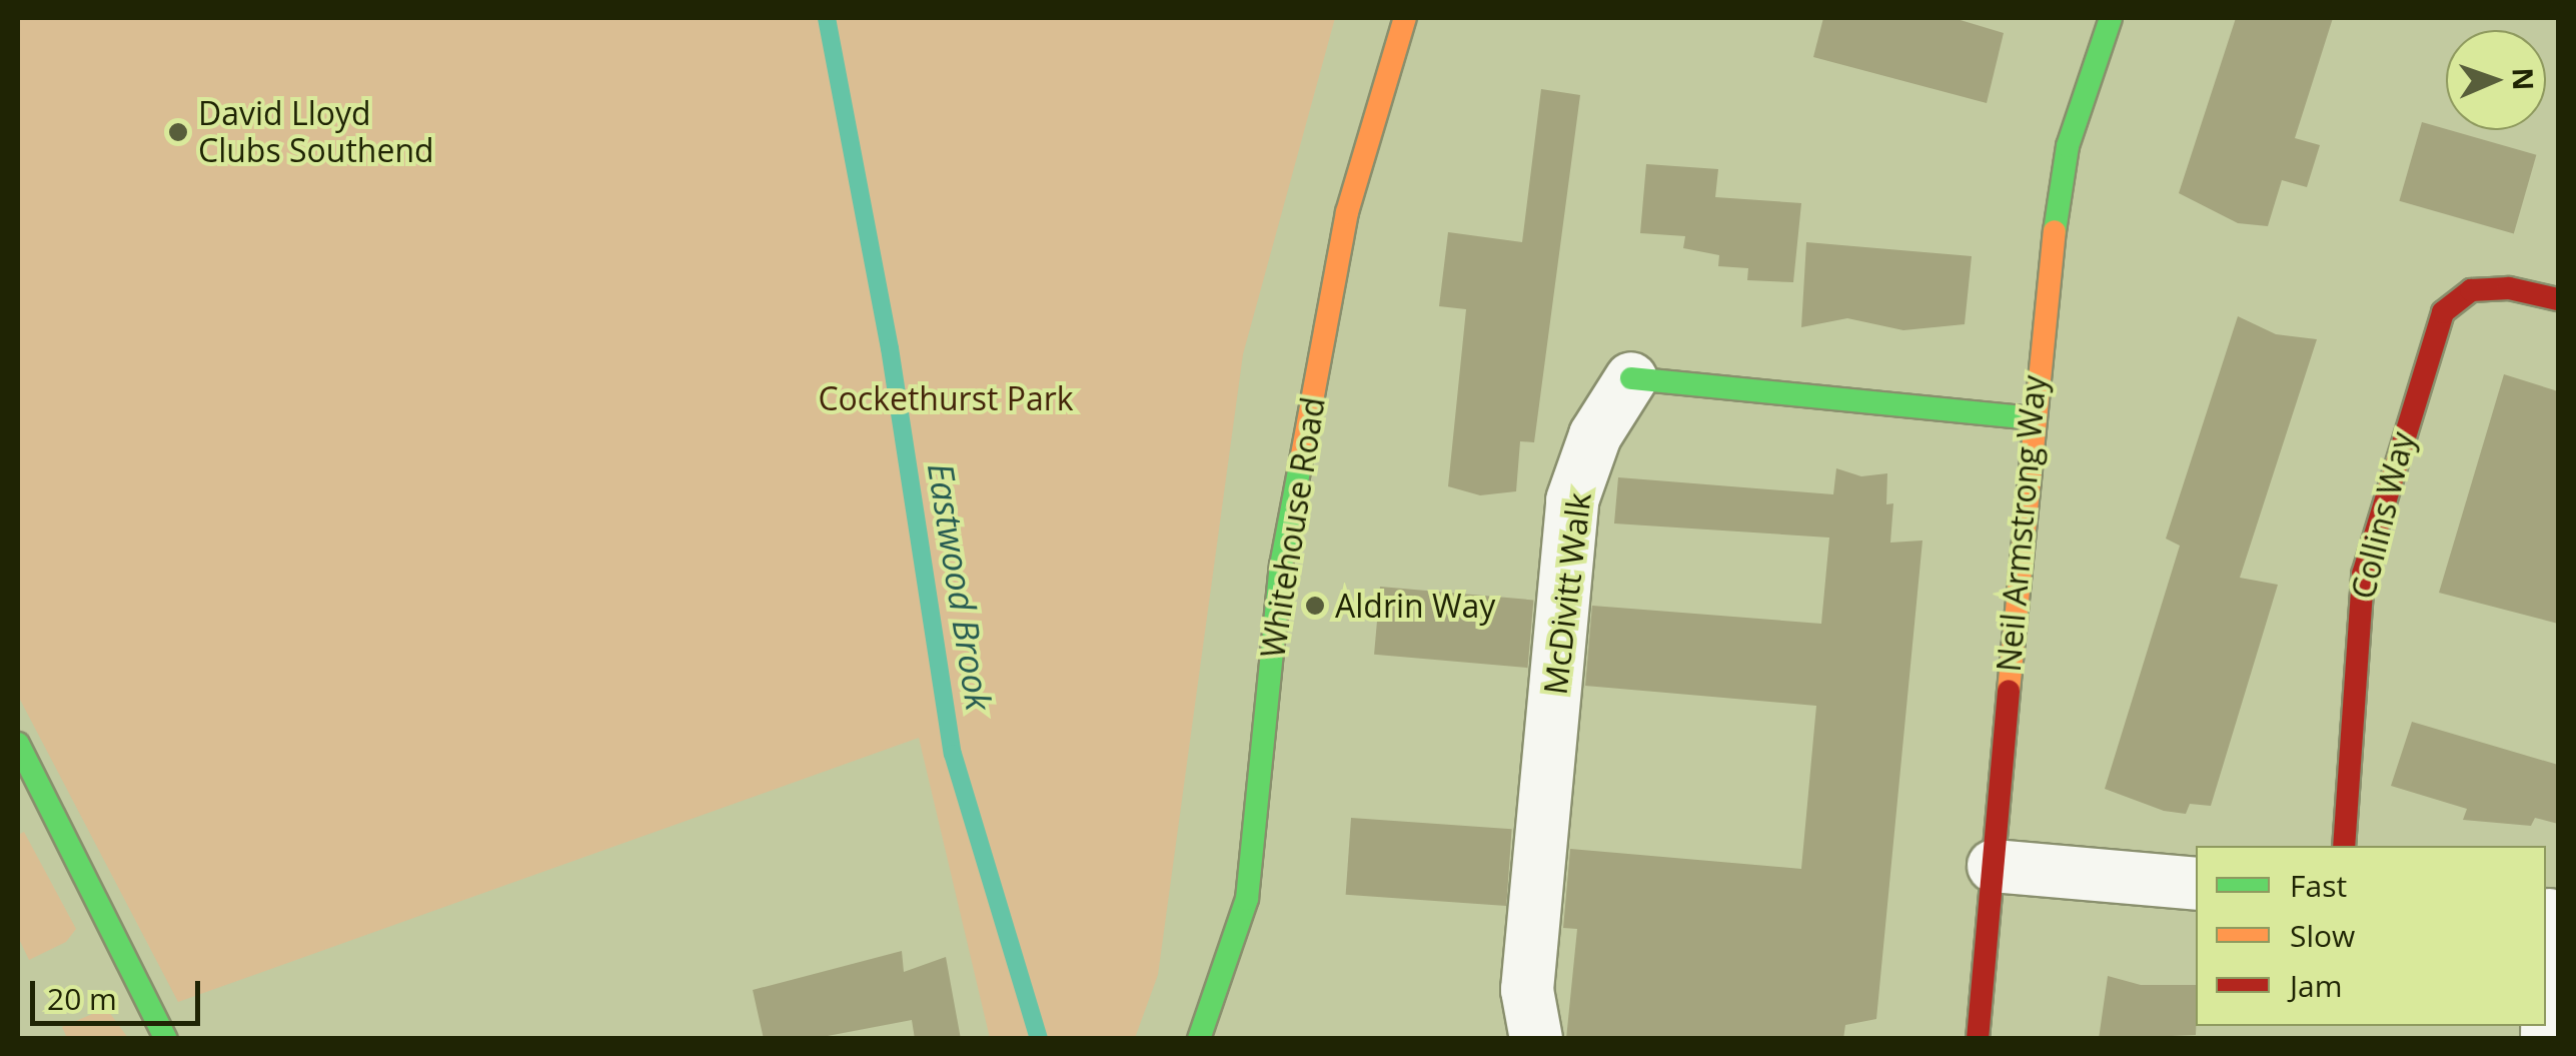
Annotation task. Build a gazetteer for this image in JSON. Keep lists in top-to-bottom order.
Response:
{
  "streets": {
    "street": [
      "Collins Way",
      "Neil Armstrong Way",
      "Whitehouse Road",
      "McDivitt Walk"
    ]
  },
  "crossings": [
    ["Neil Armstrong Way", "McDivitt Walk"]
  ],
  "water": ["Eastwood Brook"],
  "parks": ["Cockethurst Park"],
  "places": ["David Lloyd Clubs Southend", "Aldrin Way"],
  "legend": ["Fast", "Slow", "Jam"],
  "scale_bar": "20 m",
  "north": "right"
}
